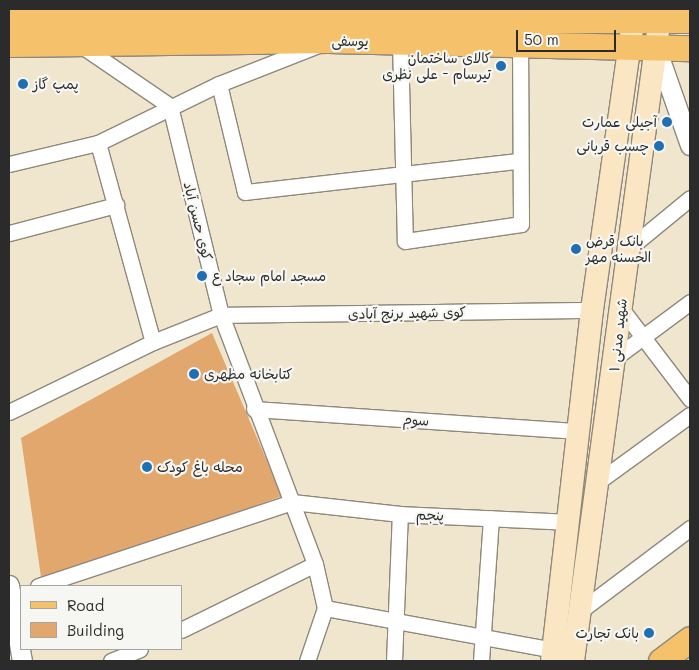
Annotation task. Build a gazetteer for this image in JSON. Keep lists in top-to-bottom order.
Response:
{
  "streets": {
    "main road": ["یوسفی", "شهید مدنی ۱"],
    "street": [
      "کوی حسن آباد",
      "کوی شهید برنج آبادی",
      "سوم",
      "پنجم"
    ]
  },
  "crossings": [
    ["یوسفی", "شهید مدنی ۱"],
    ["کوی حسن آباد", "کوی شهید برنج آبادی"],
    ["کوی حسن آباد", "سوم"],
    ["کوی حسن آباد", "پنجم"],
    ["کوی شهید برنج آبادی", "شهید مدنی ۱"],
    ["شهید مدنی ۱", "سوم"],
    ["شهید مدنی ۱", "پنجم"]
  ],
  "places": [
    "کالای ساختمان تیرسام - علی نظری",
    "پمپ گاز",
    "آجیلی عمارت",
    "چسب قربانی",
    "بانک قرض الحسنه مهر",
    "مسجد امام سجاد ع",
    "کتابخانه مطهری",
    "محله باغ کودک",
    "بانک تجارت"
  ],
  "legend": ["Road", "Building"],
  "scale_bar": "50 m"
}
